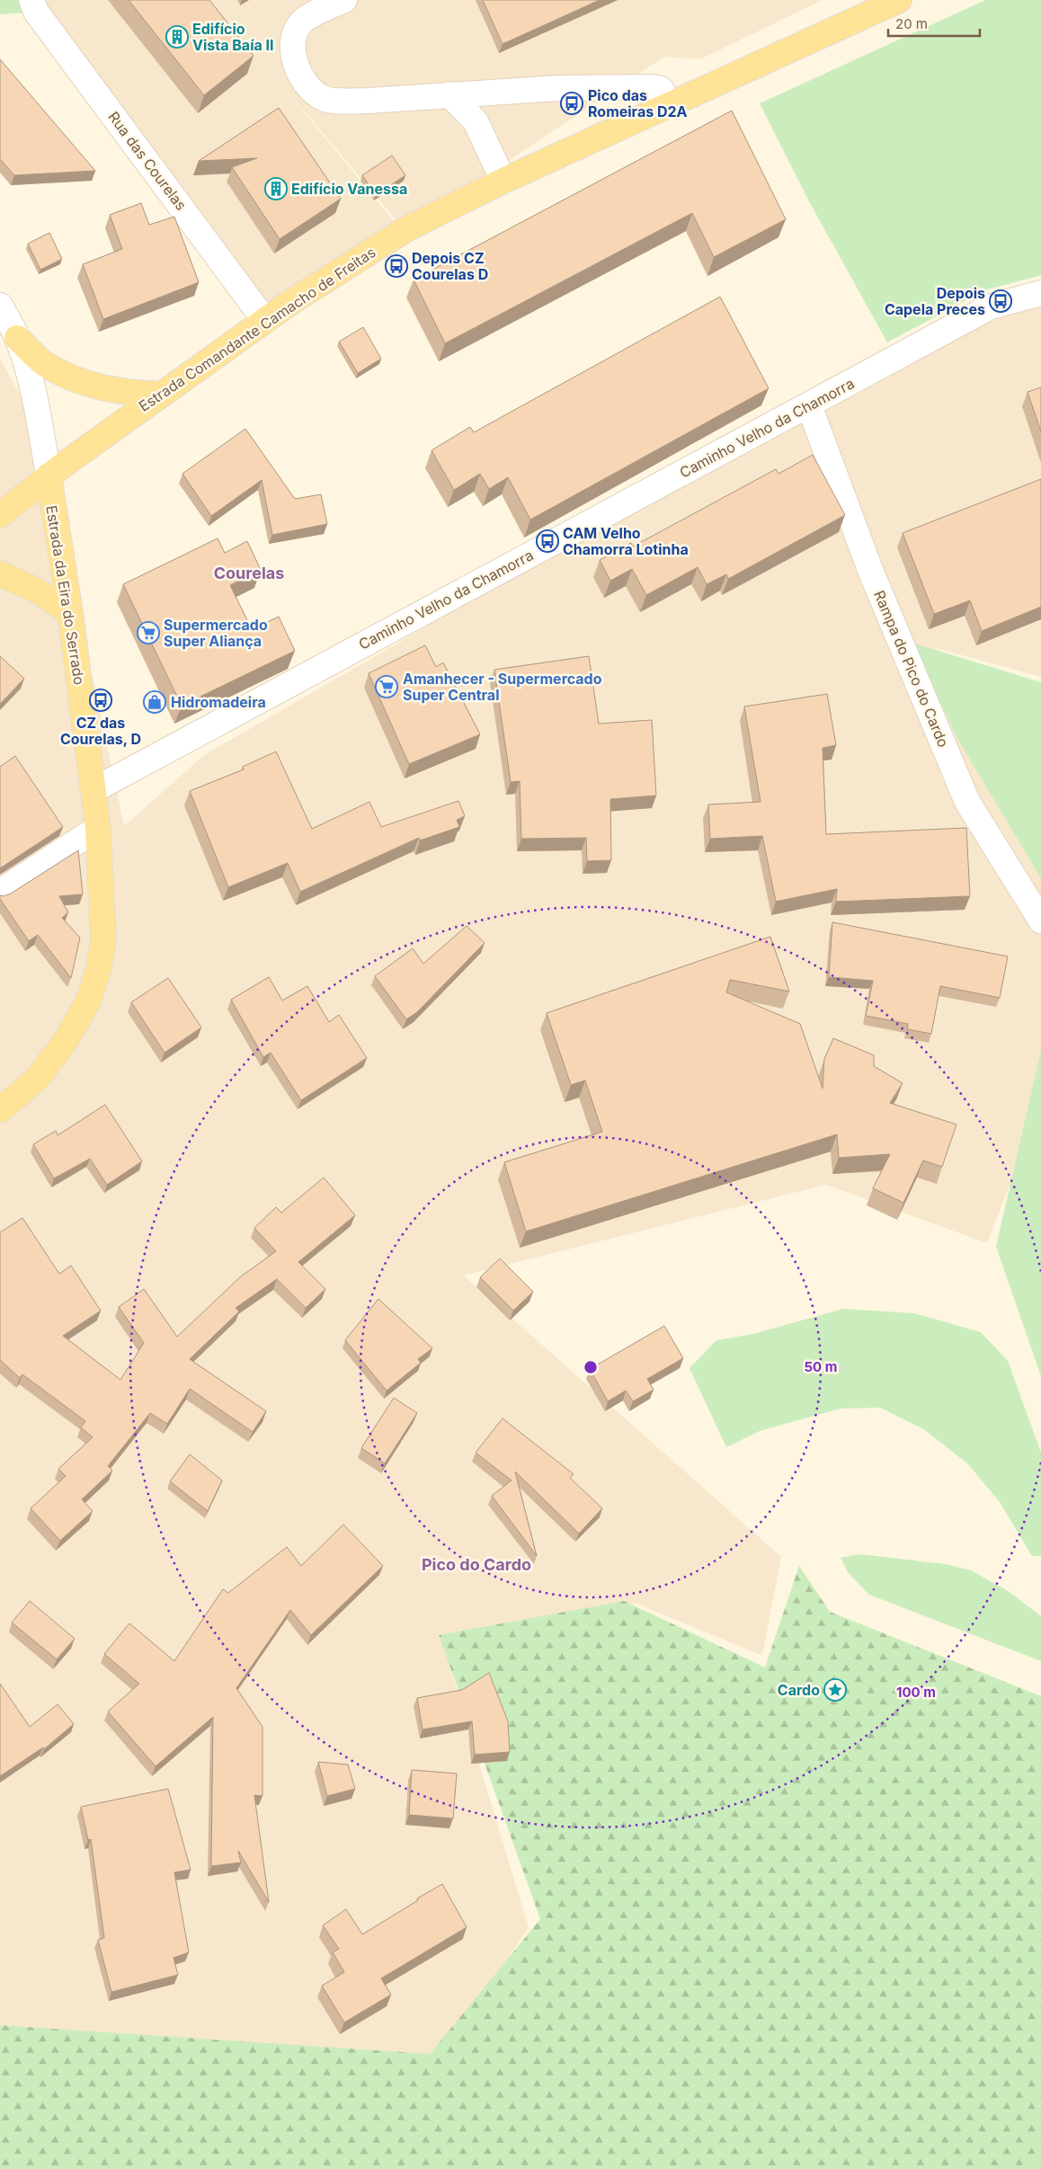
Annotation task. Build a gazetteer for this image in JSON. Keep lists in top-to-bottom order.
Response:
{
  "streets": {
    "main road": ["Estrada Comandante Camacho de Freitas", "Estrada da Eira do Serrado"],
    "street": ["Rua das Courelas", "Caminho Velho da Chamorra", "Rampa do Pico do Cardo"]
  },
  "crossings": [
    ["Rua das Courelas", "Estrada Comandante Camacho de Freitas"],
    ["Estrada Comandante Camacho de Freitas", "Estrada da Eira do Serrado"],
    ["Caminho Velho da Chamorra", "Estrada da Eira do Serrado"],
    ["Caminho Velho da Chamorra", "Rampa do Pico do Cardo"]
  ],
  "districts": ["Courelas", "Pico do Cardo"],
  "places": {
    "building": ["Edifício Vista Baía II", "Edifício Vanessa"],
    "bus stop": [
      "Pico das Romeiras D2A",
      "Depois CZ Courelas D",
      "Depois Capela Preces",
      "CAM Velho Chamorra Lotinha",
      "CZ das Courelas, D"
    ],
    "supermarket": ["Supermercado Super Aliança", "Amanhecer - Supermercado Super Central"],
    "shop": ["Hidromadeira"],
    "place": ["Cardo"]
  },
  "scale_bar": "20 m",
  "rings": ["50 m", "100 m"]
}
